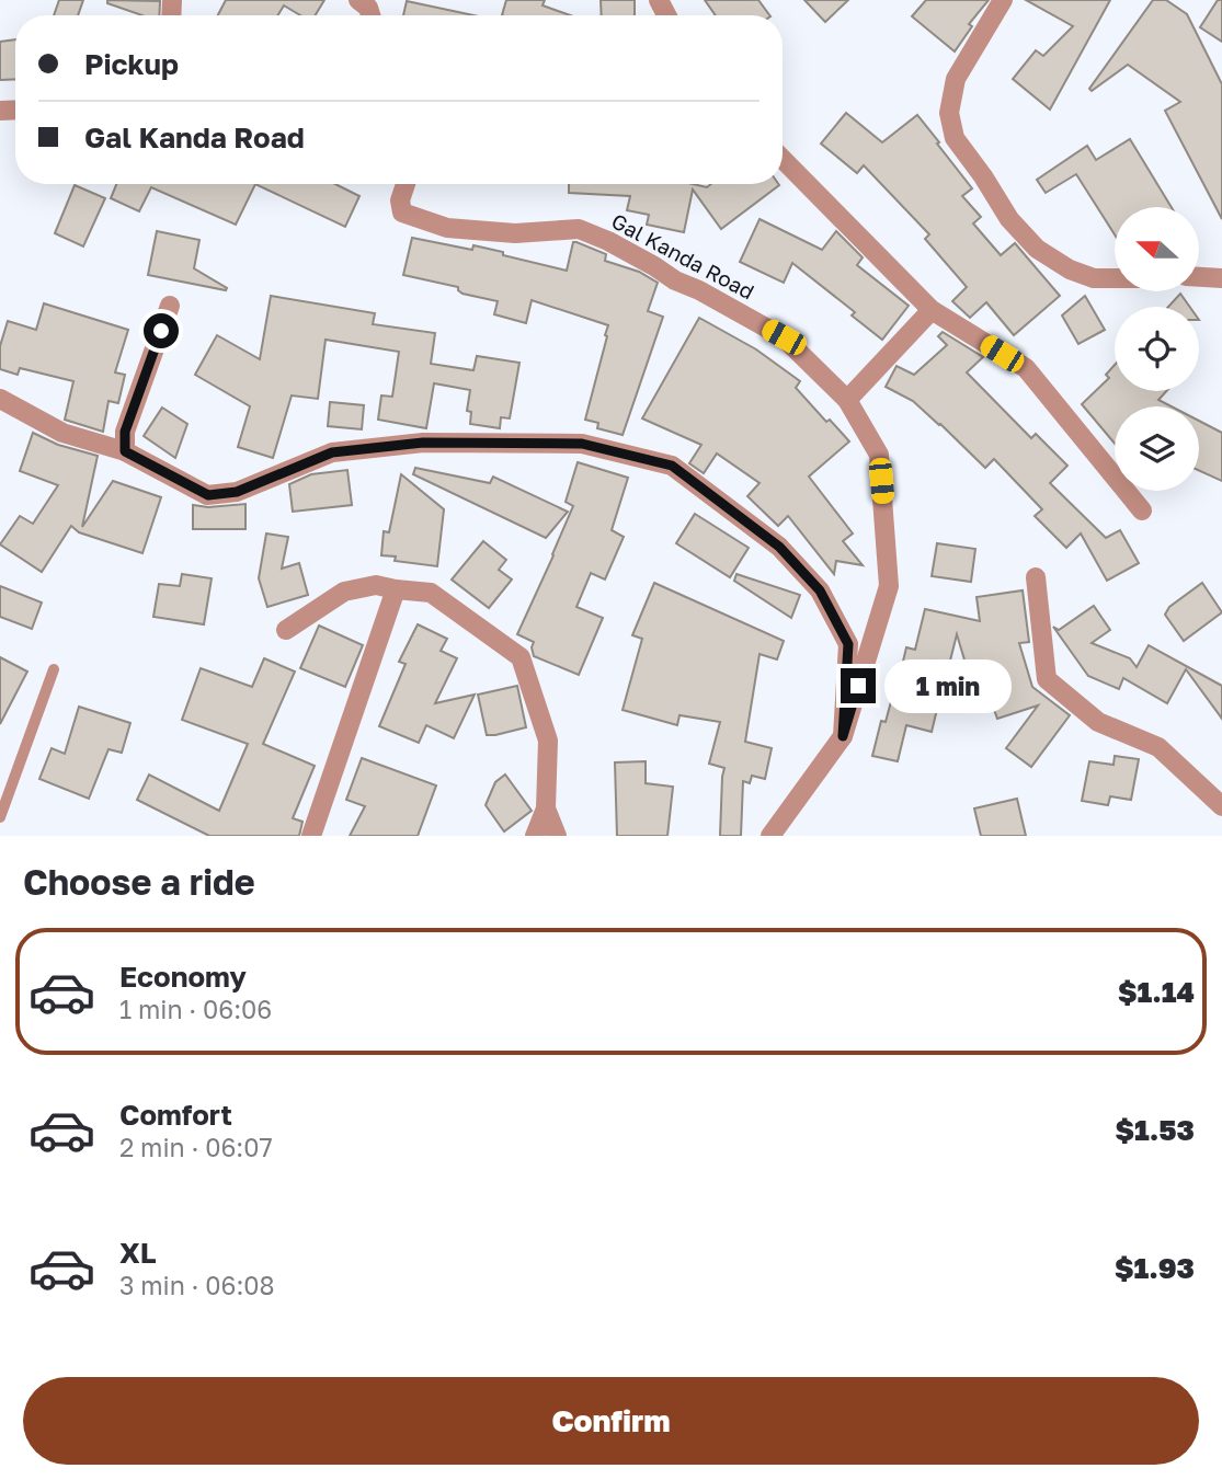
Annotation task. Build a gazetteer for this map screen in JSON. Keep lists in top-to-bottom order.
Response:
{
  "streets": {
    "street": ["Gal Kanda Road"]
  },
  "north": "left",
  "page": {
    "banner": ["Pickup", "Gal Kanda Road"],
    "bubble": "1 min",
    "heading": "Choose a ride",
    "list": [
      {
        "name": "Economy",
        "note": "1 min · 06:06",
        "value": "$1.14"
      },
      {
        "name": "Comfort",
        "note": "2 min · 06:07",
        "value": "$1.53"
      },
      {
        "name": "XL",
        "note": "3 min · 06:08",
        "value": "$1.93"
      }
    ],
    "buttons": "Confirm"
  }
}
